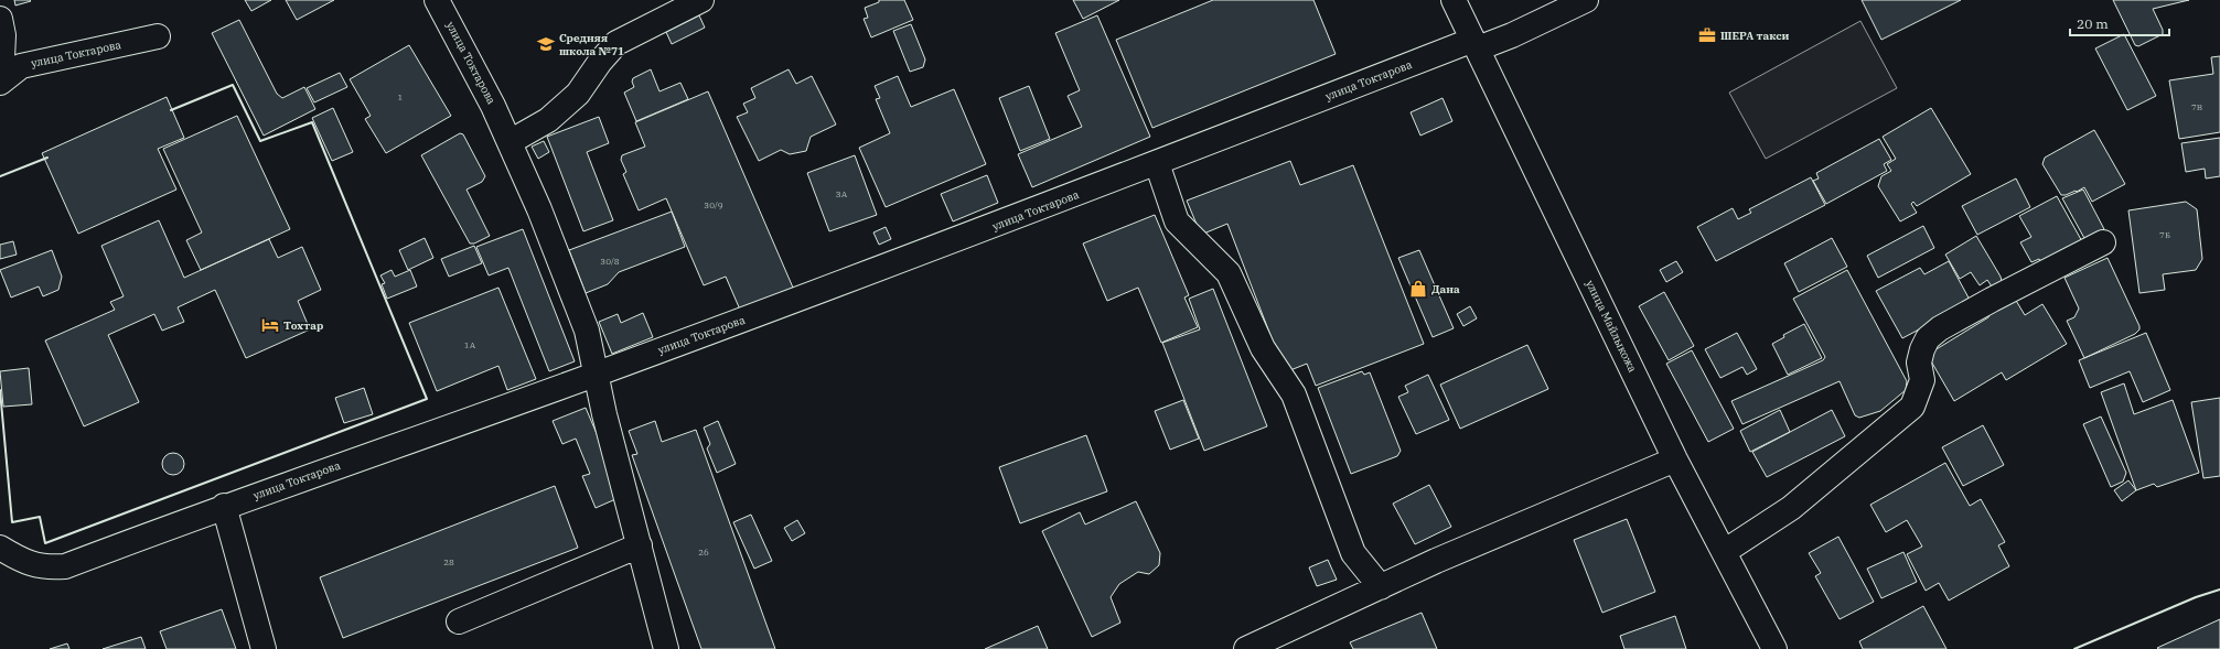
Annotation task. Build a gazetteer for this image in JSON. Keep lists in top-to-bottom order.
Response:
{
  "streets": {
    "street": ["улица Токтарова", "улица Майлыкожа"]
  },
  "crossings": [
    ["улица Токтарова", "улица Майлыкожа"]
  ],
  "places": {
    "office": ["ШЕРА такси"],
    "school or university": ["Средняя школа №71"],
    "shop": ["Дана"],
    "hotel": ["Тохтар"]
  },
  "house_numbers": [
    "1",
    "7В",
    "3А",
    "30/9",
    "7Б",
    "30/8",
    "1А",
    "26",
    "28"
  ],
  "scale_bar": "20 m"
}
